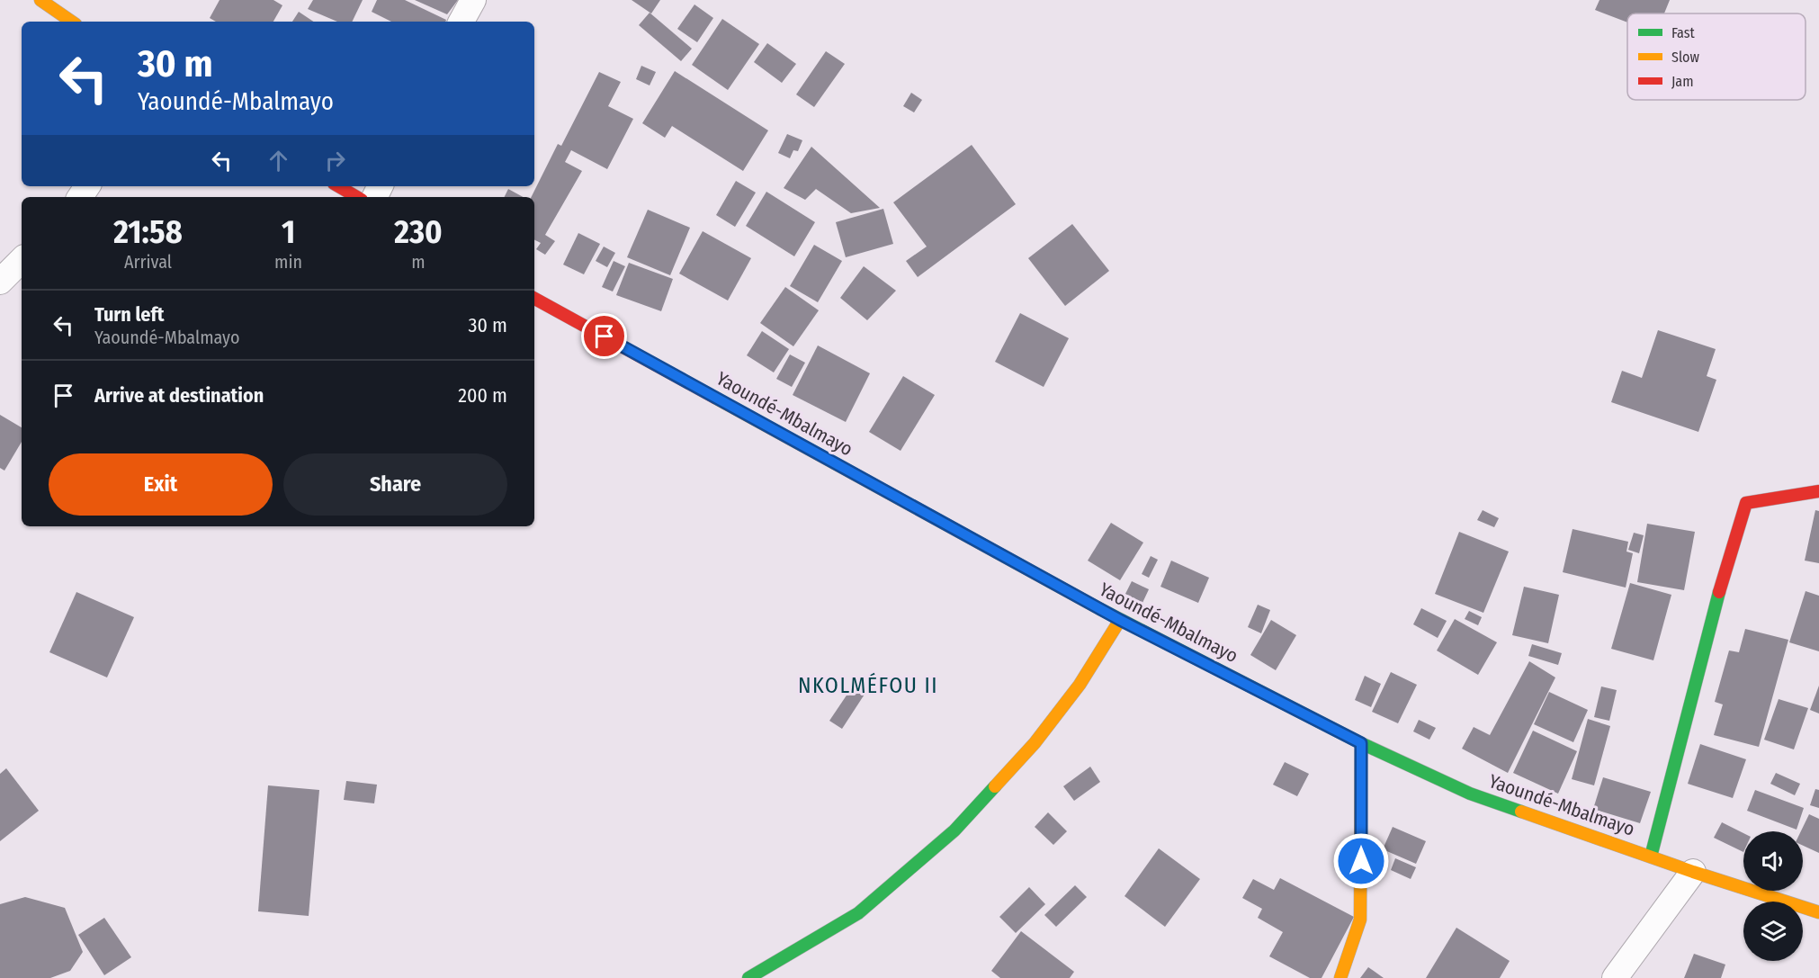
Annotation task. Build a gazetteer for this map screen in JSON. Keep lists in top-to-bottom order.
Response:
{
  "streets": {
    "main road": ["Yaoundé-Mbalmayo"]
  },
  "districts": ["NKOLMÉFOU II"],
  "legend": ["Fast", "Slow", "Jam"],
  "page": {
    "turn": ["30 m", "Yaoundé-Mbalmayo"],
    "eta": [
      "21:58",
      "Arrival",
      "1",
      "min",
      "230",
      "m"
    ],
    "list": [
      {
        "name": "Turn left",
        "note": "Yaoundé-Mbalmayo",
        "value": "30 m"
      },
      {
        "name": "Arrive at destination",
        "value": "200 m"
      }
    ],
    "buttons": ["Exit", "Share"]
  }
}
